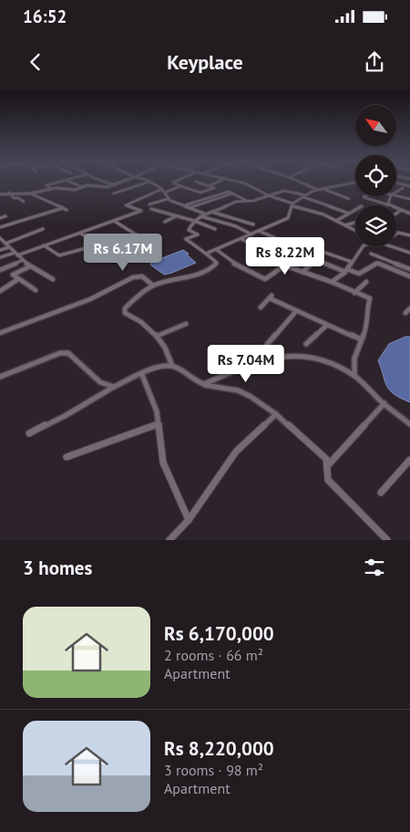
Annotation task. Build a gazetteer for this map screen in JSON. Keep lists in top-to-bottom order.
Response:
{
  "north": "top left",
  "page": {
    "status": "16:52",
    "header": "Keyplace",
    "price": ["Rs 6.17M", "Rs 8.22M", "Rs 7.04M"],
    "heading": "3 homes",
    "list": [
      {
        "name": "Rs 6,170,000",
        "note": "2 rooms · 66 m² · Apartment"
      },
      {
        "name": "Rs 8,220,000",
        "note": "3 rooms · 98 m² · Apartment"
      }
    ]
  }
}
